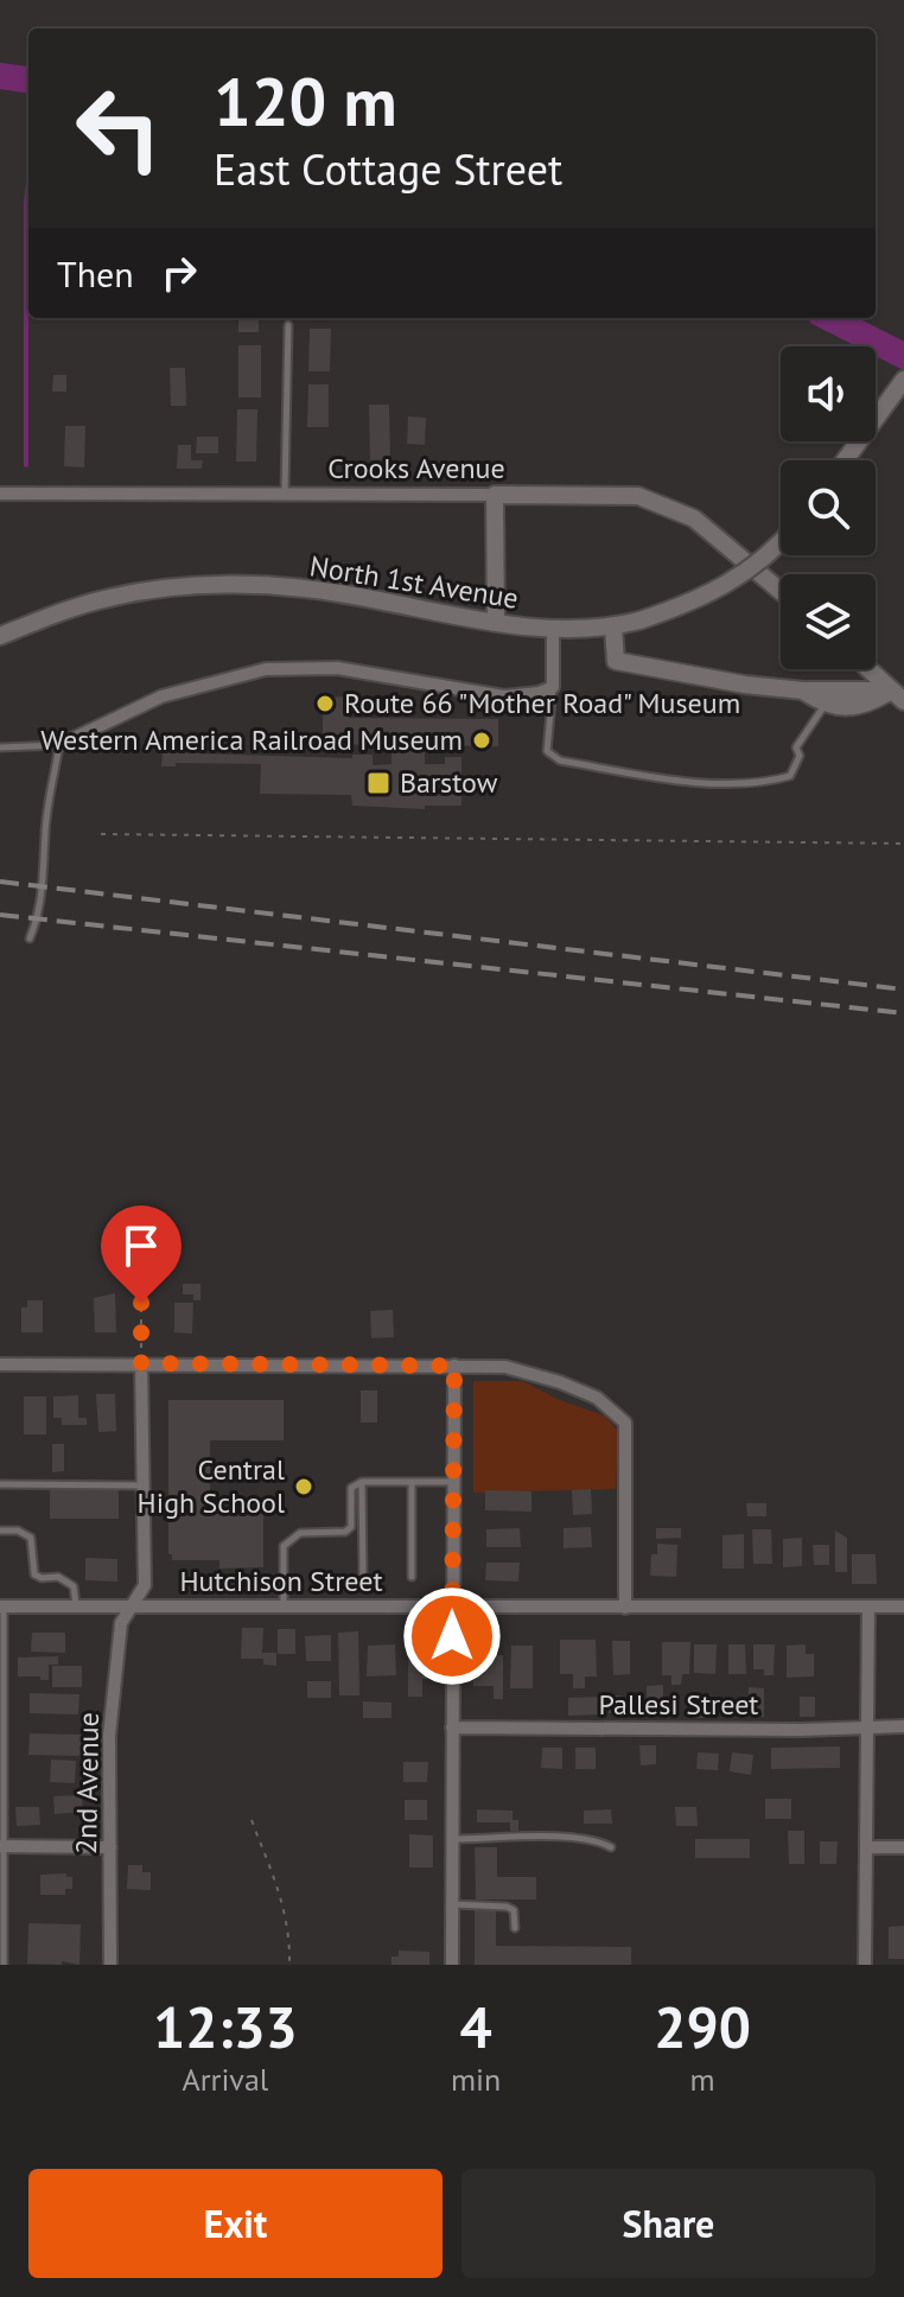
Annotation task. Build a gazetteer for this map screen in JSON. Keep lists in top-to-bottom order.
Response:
{
  "streets": {
    "main road": ["Crooks Avenue", "North 1st Avenue"],
    "street": ["Hutchison Street", "Pallesi Street", "2nd Avenue"]
  },
  "crossings": [
    ["Hutchison Street", "2nd Avenue"]
  ],
  "places": {
    "other": ["Route 66 \"Mother Road\" Museum", "Western America Railroad Museum", "Central High School"],
    "transit": ["Barstow"]
  },
  "page": {
    "turn": ["120 m", "East Cottage Street"],
    "then": "Then",
    "eta": [
      "12:33",
      "Arrival",
      "4",
      "min",
      "290",
      "m"
    ],
    "buttons": ["Exit", "Share"]
  }
}
